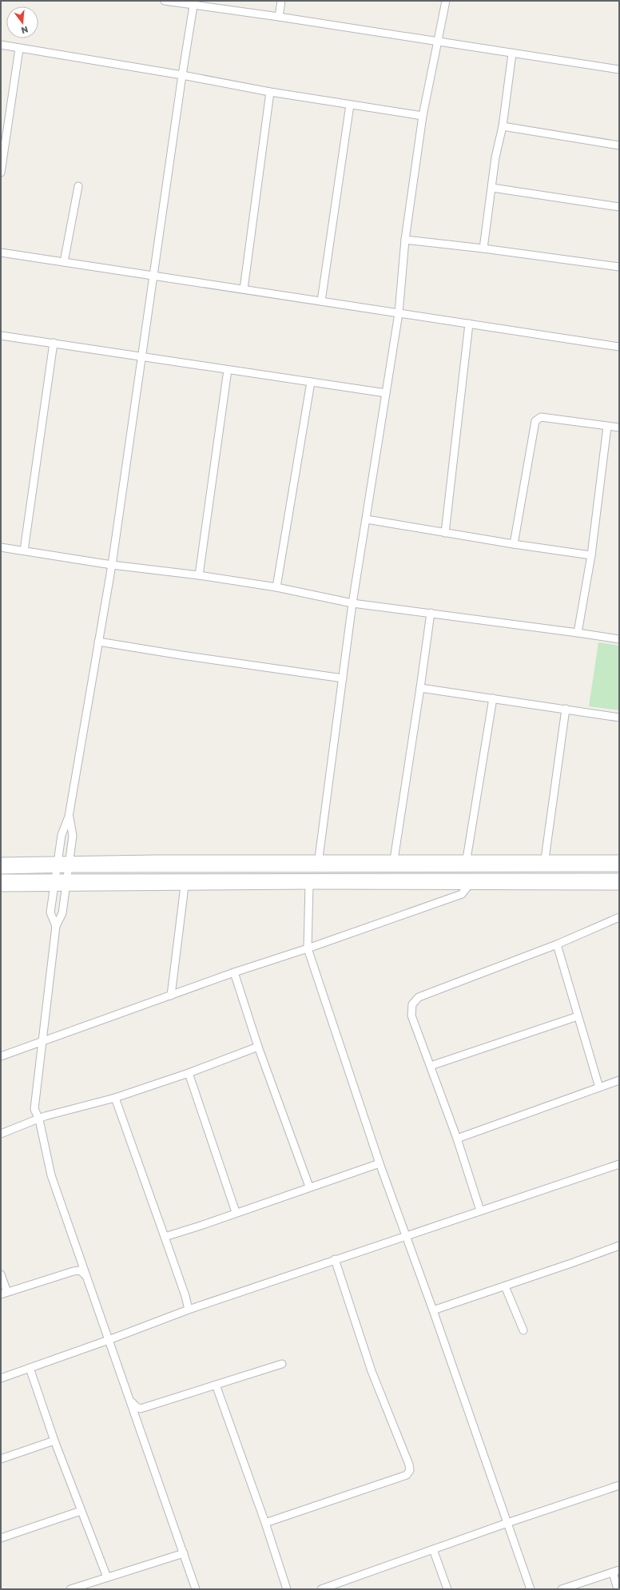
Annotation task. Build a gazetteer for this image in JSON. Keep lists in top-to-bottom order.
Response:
{
  "north": "bottom"
}
